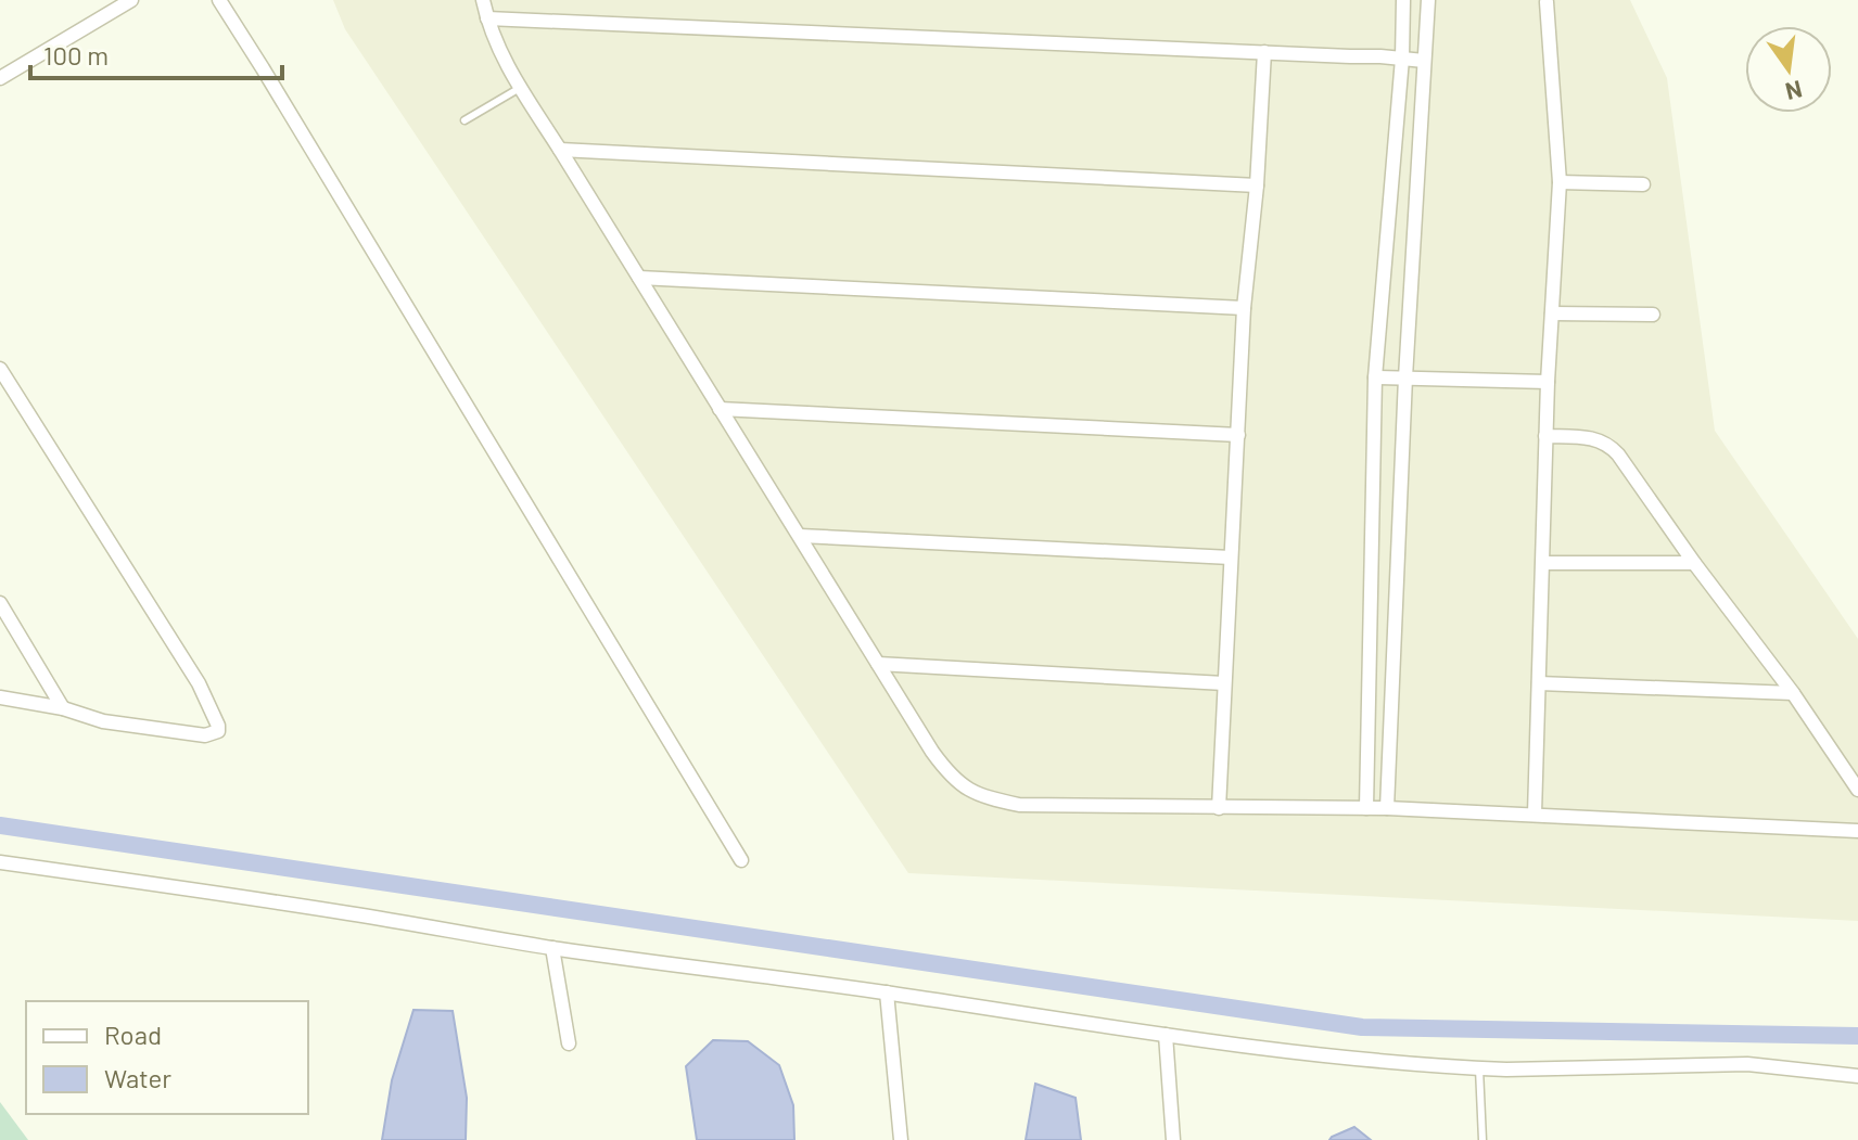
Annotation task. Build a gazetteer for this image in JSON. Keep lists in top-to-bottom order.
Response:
{
  "legend": ["Road", "Water"],
  "scale_bar": "100 m",
  "north": "bottom"
}
